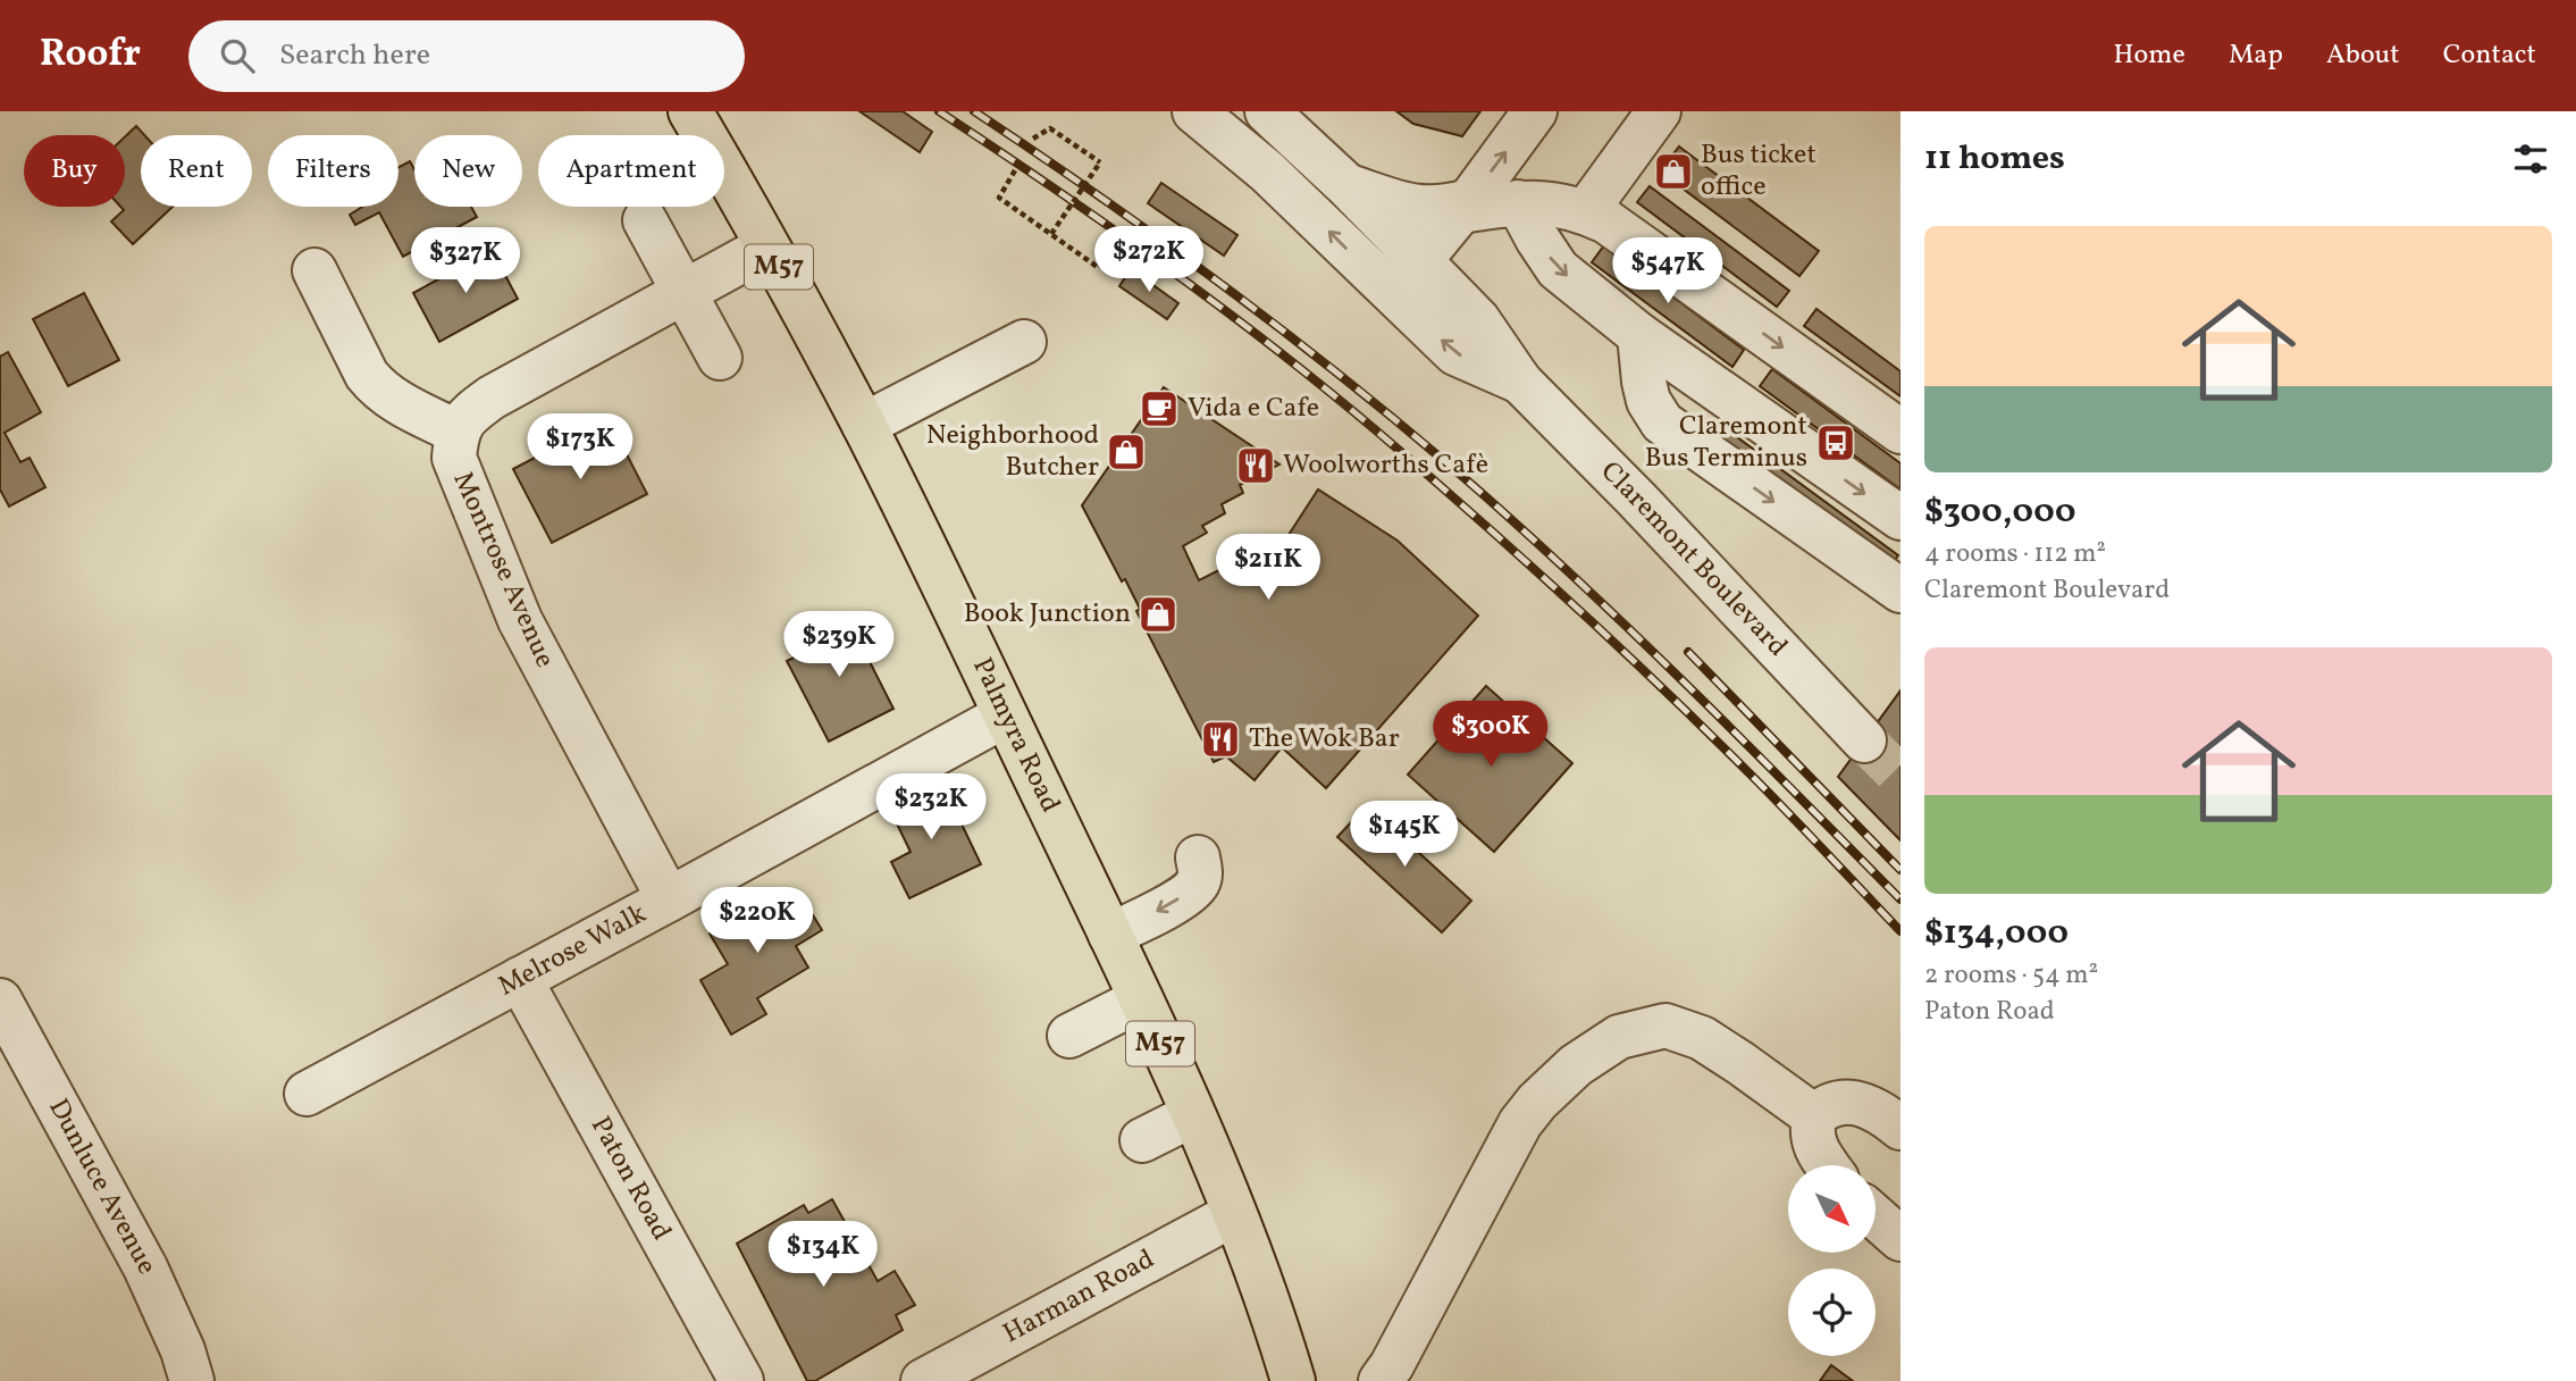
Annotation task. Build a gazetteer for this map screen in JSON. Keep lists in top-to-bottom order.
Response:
{
  "streets": {
    "main road": ["M57", "Palmyra Road"],
    "street": [
      "Claremont Boulevard",
      "Montrose Avenue",
      "Melrose Walk",
      "Paton Road",
      "Dunluce Avenue",
      "Harman Road"
    ]
  },
  "crossings": [
    ["Montrose Avenue", "Palmyra Road"],
    ["Montrose Avenue", "Melrose Walk"],
    ["Palmyra Road", "Melrose Walk"],
    ["Palmyra Road", "Harman Road"],
    ["Melrose Walk", "Paton Road"]
  ],
  "places": {
    "shop": ["Bus ticket office", "Neighborhood Butcher", "Book Junction"],
    "cafe": ["Vida e Cafe"],
    "bus stop": ["Claremont Bus Terminus"],
    "restaurant": ["Woolworths Cafè", "The Wok Bar"]
  },
  "north": "bottom right",
  "page": {
    "header": "Roofr",
    "search": "Search here",
    "nav": [
      "Home",
      "Map",
      "About",
      "Contact"
    ],
    "heading": "11 homes",
    "chip": [
      "Buy",
      "Rent",
      "Filters",
      "New",
      "Apartment"
    ],
    "list": [
      {
        "name": "$300,000",
        "note": "4 rooms · 112 m² · Claremont Boulevard"
      },
      {
        "name": "$134,000",
        "note": "2 rooms · 54 m² · Paton Road"
      }
    ],
    "price": [
      "$272K",
      "$327K",
      "$547K",
      "$173K",
      "$211K",
      "$239K",
      "$300K",
      "$232K",
      "$145K",
      "$220K",
      "$134K"
    ]
  }
}
